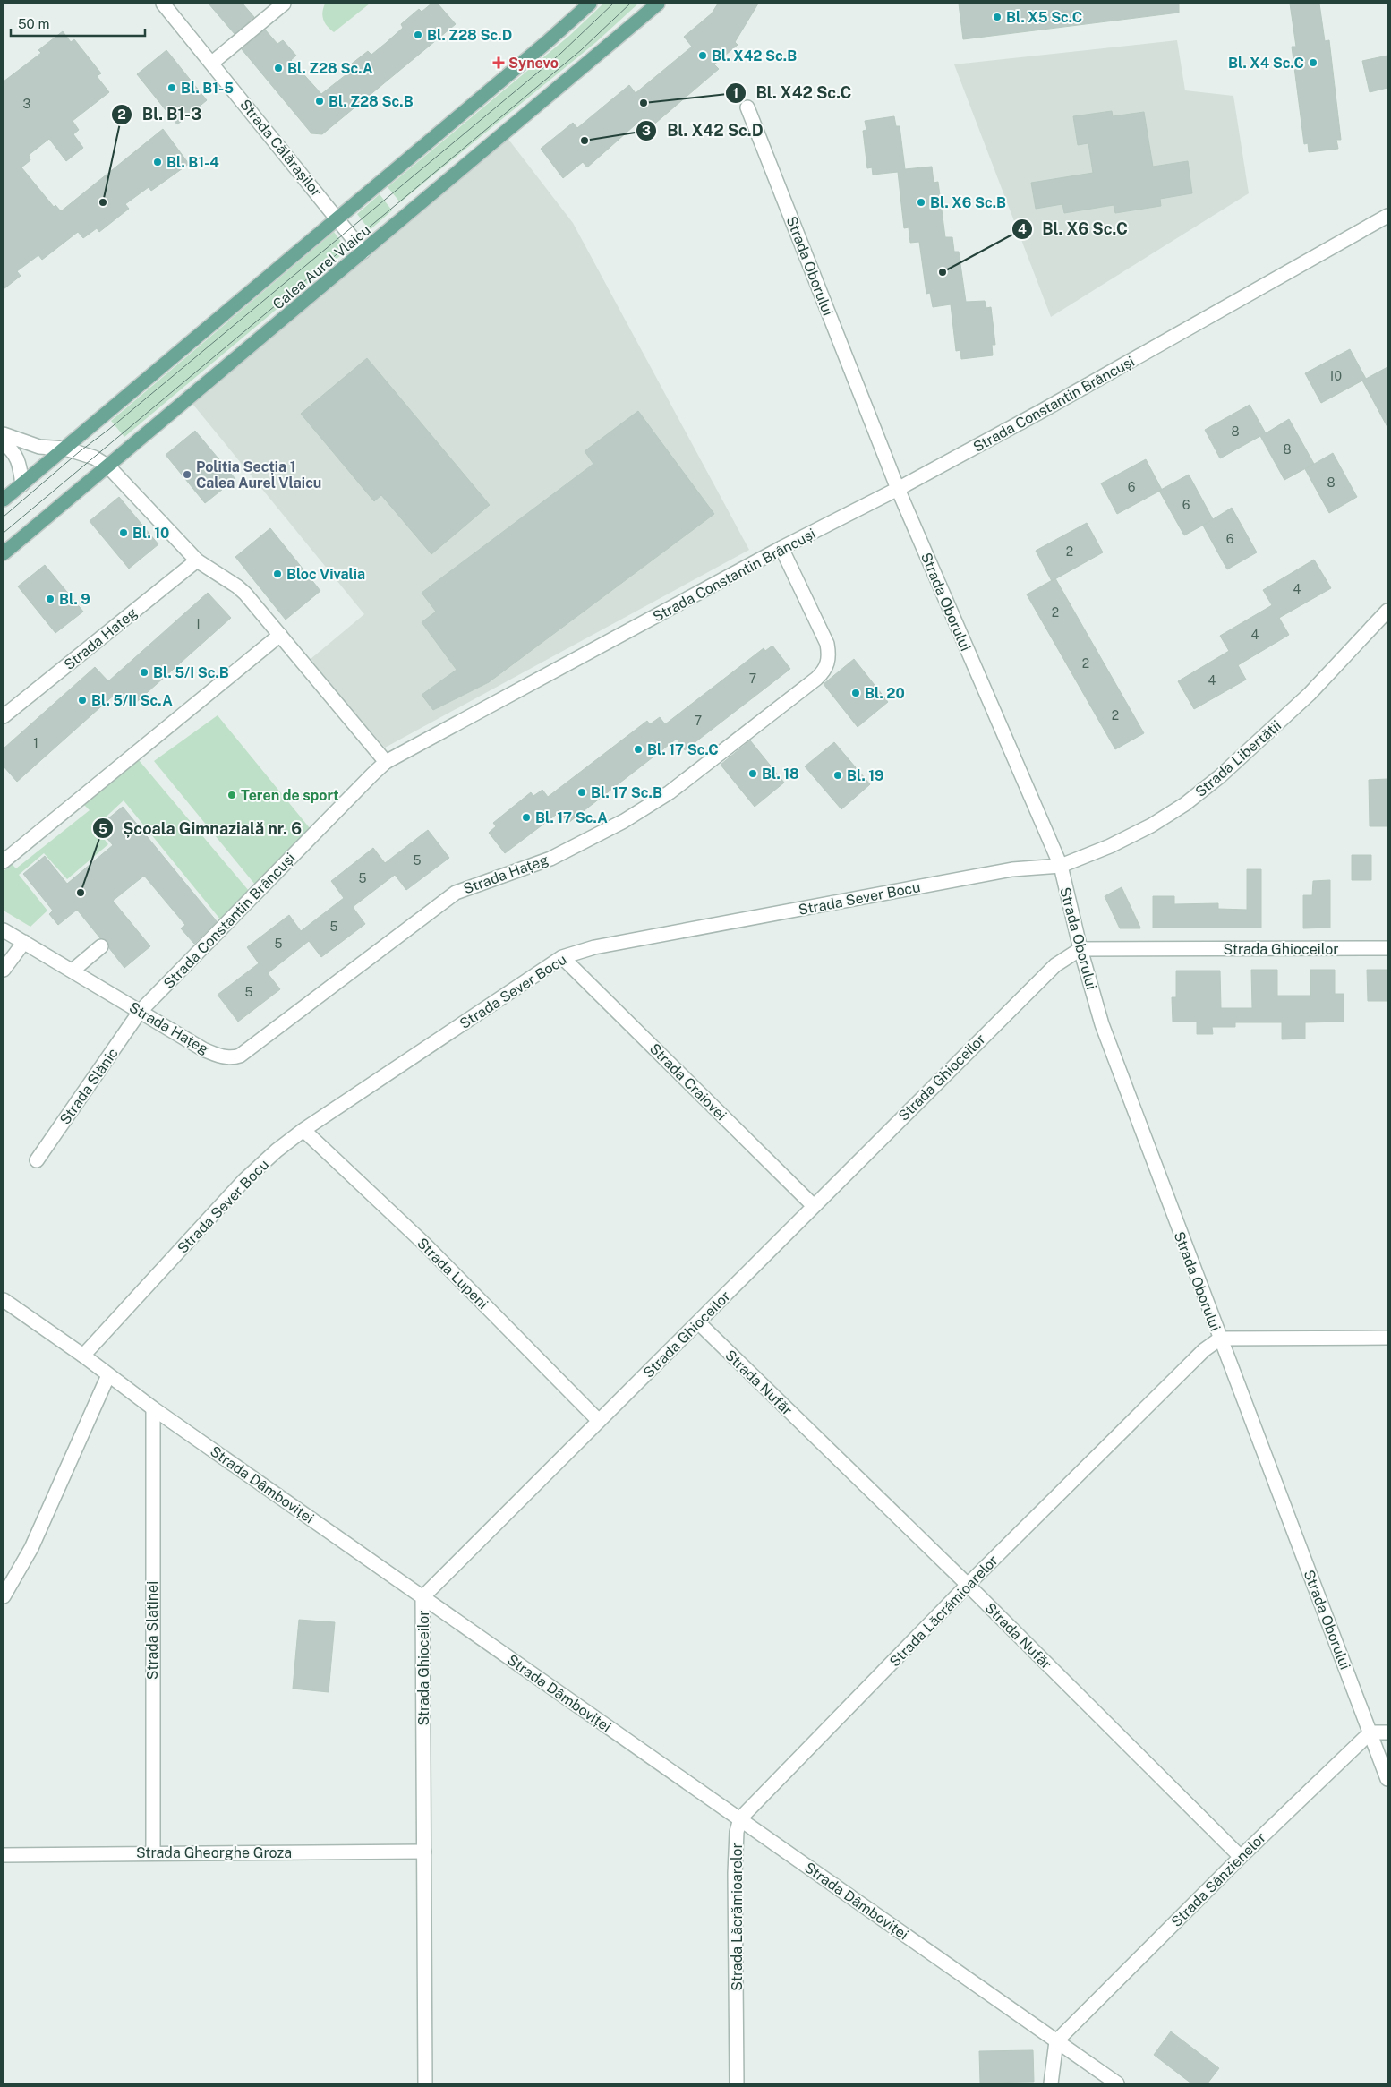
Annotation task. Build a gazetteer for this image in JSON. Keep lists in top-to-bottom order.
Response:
{
  "streets": {
    "main road": ["Calea Aurel Vlaicu"],
    "street": [
      "Strada Călărașilor",
      "Strada Oborului",
      "Strada Constantin Brâncuși",
      "Strada Hațeg",
      "Strada Libertății",
      "Strada Sever Bocu",
      "Strada Ghioceilor",
      "Strada Craiovei",
      "Strada Slănic",
      "Strada Lupeni",
      "Strada Nufăr",
      "Strada Dâmboviței",
      "Strada Lăcrămioarelor",
      "Strada Slatinei",
      "Strada Gheorghe Groza",
      "Strada Sânzienelor"
    ]
  },
  "crossings": [
    ["Strada Călărașilor", "Calea Aurel Vlaicu"],
    ["Strada Oborului", "Strada Constantin Brâncuși"],
    ["Strada Oborului", "Strada Libertății"],
    ["Strada Oborului", "Strada Sever Bocu"],
    ["Strada Oborului", "Strada Ghioceilor"],
    ["Strada Oborului", "Strada Lăcrămioarelor"],
    ["Strada Oborului", "Strada Sânzienelor"],
    ["Strada Constantin Brâncuși", "Strada Hațeg"],
    ["Strada Constantin Brâncuși", "Strada Slănic"],
    ["Strada Hațeg", "Strada Slănic"],
    ["Strada Libertății", "Strada Sever Bocu"],
    ["Strada Sever Bocu", "Strada Craiovei"],
    ["Strada Sever Bocu", "Strada Lupeni"],
    ["Strada Sever Bocu", "Strada Dâmboviței"],
    ["Strada Ghioceilor", "Strada Craiovei"],
    ["Strada Ghioceilor", "Strada Lupeni"],
    ["Strada Ghioceilor", "Strada Nufăr"],
    ["Strada Ghioceilor", "Strada Dâmboviței"],
    ["Strada Ghioceilor", "Strada Gheorghe Groza"],
    ["Strada Nufăr", "Strada Lăcrămioarelor"],
    ["Strada Nufăr", "Strada Sânzienelor"],
    ["Strada Dâmboviței", "Strada Lăcrămioarelor"],
    ["Strada Dâmboviței", "Strada Slatinei"],
    ["Strada Dâmboviței", "Strada Sânzienelor"],
    ["Strada Slatinei", "Strada Gheorghe Groza"]
  ],
  "places": {
    "other": [
      "Bl. X5 Sc.C",
      "Bl. Z28 Sc.D",
      "Bl. X42 Sc.B",
      "Bl. X4 Sc.C",
      "Bl. Z28 Sc.A",
      "Bl. B1-5",
      "Bl. Z28 Sc.B",
      "Bl. X42 Sc.C",
      "Bl. X42 Sc.D",
      "Bl. B1-4",
      "Bl. B1-3",
      "Bl. X6 Sc.B",
      "Bl. X6 Sc.C",
      "Politia Secția 1 Calea Aurel Vlaicu",
      "Bl. 10",
      "Bloc Vivalia",
      "Bl. 9",
      "Bl. 5/I Sc.B",
      "Bl. 20",
      "Bl. 5/II Sc.A",
      "Bl. 17 Sc.C",
      "Bl. 18",
      "Bl. 19",
      "Bl. 17 Sc.B",
      "Teren de sport",
      "Bl. 17 Sc.A",
      "Școala Gimnazială nr. 6"
    ],
    "health": ["Synevo"]
  },
  "house_numbers": [
    "3",
    "10",
    "8",
    "8",
    "8",
    "6",
    "6",
    "6",
    "2",
    "4",
    "2",
    "1",
    "4",
    "2",
    "7",
    "4",
    "2",
    "7",
    "1",
    "5",
    "5",
    "5",
    "5",
    "5"
  ],
  "scale_bar": "50 m"
}
